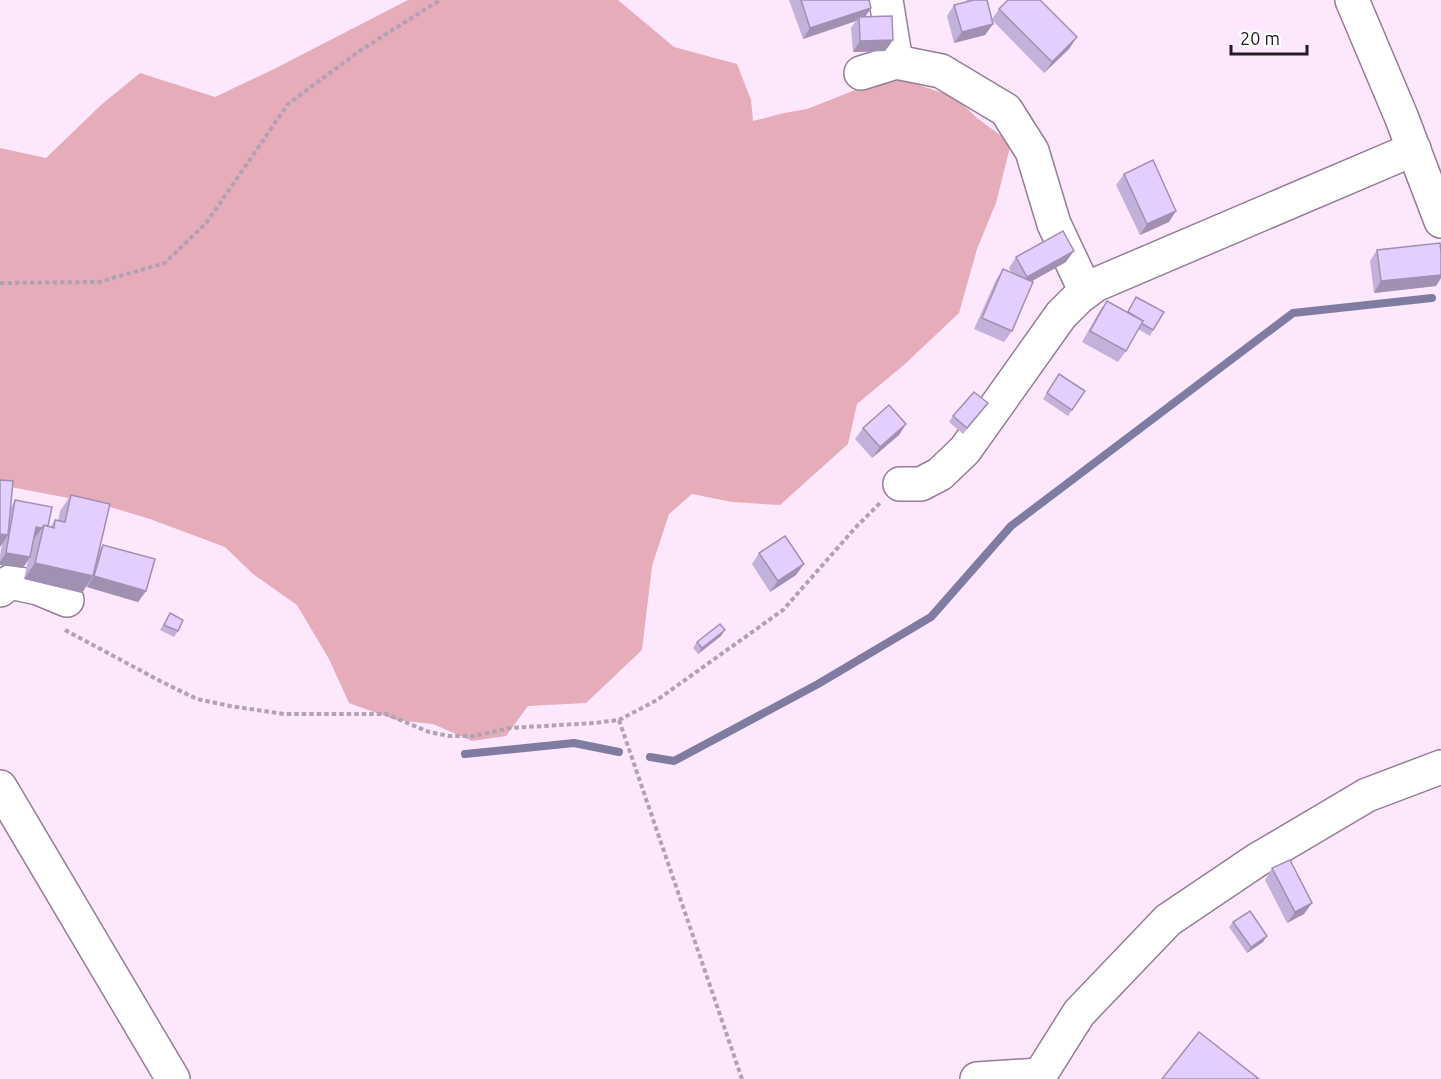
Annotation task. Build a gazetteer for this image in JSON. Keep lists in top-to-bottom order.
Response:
{
  "scale_bar": "20 m"
}
